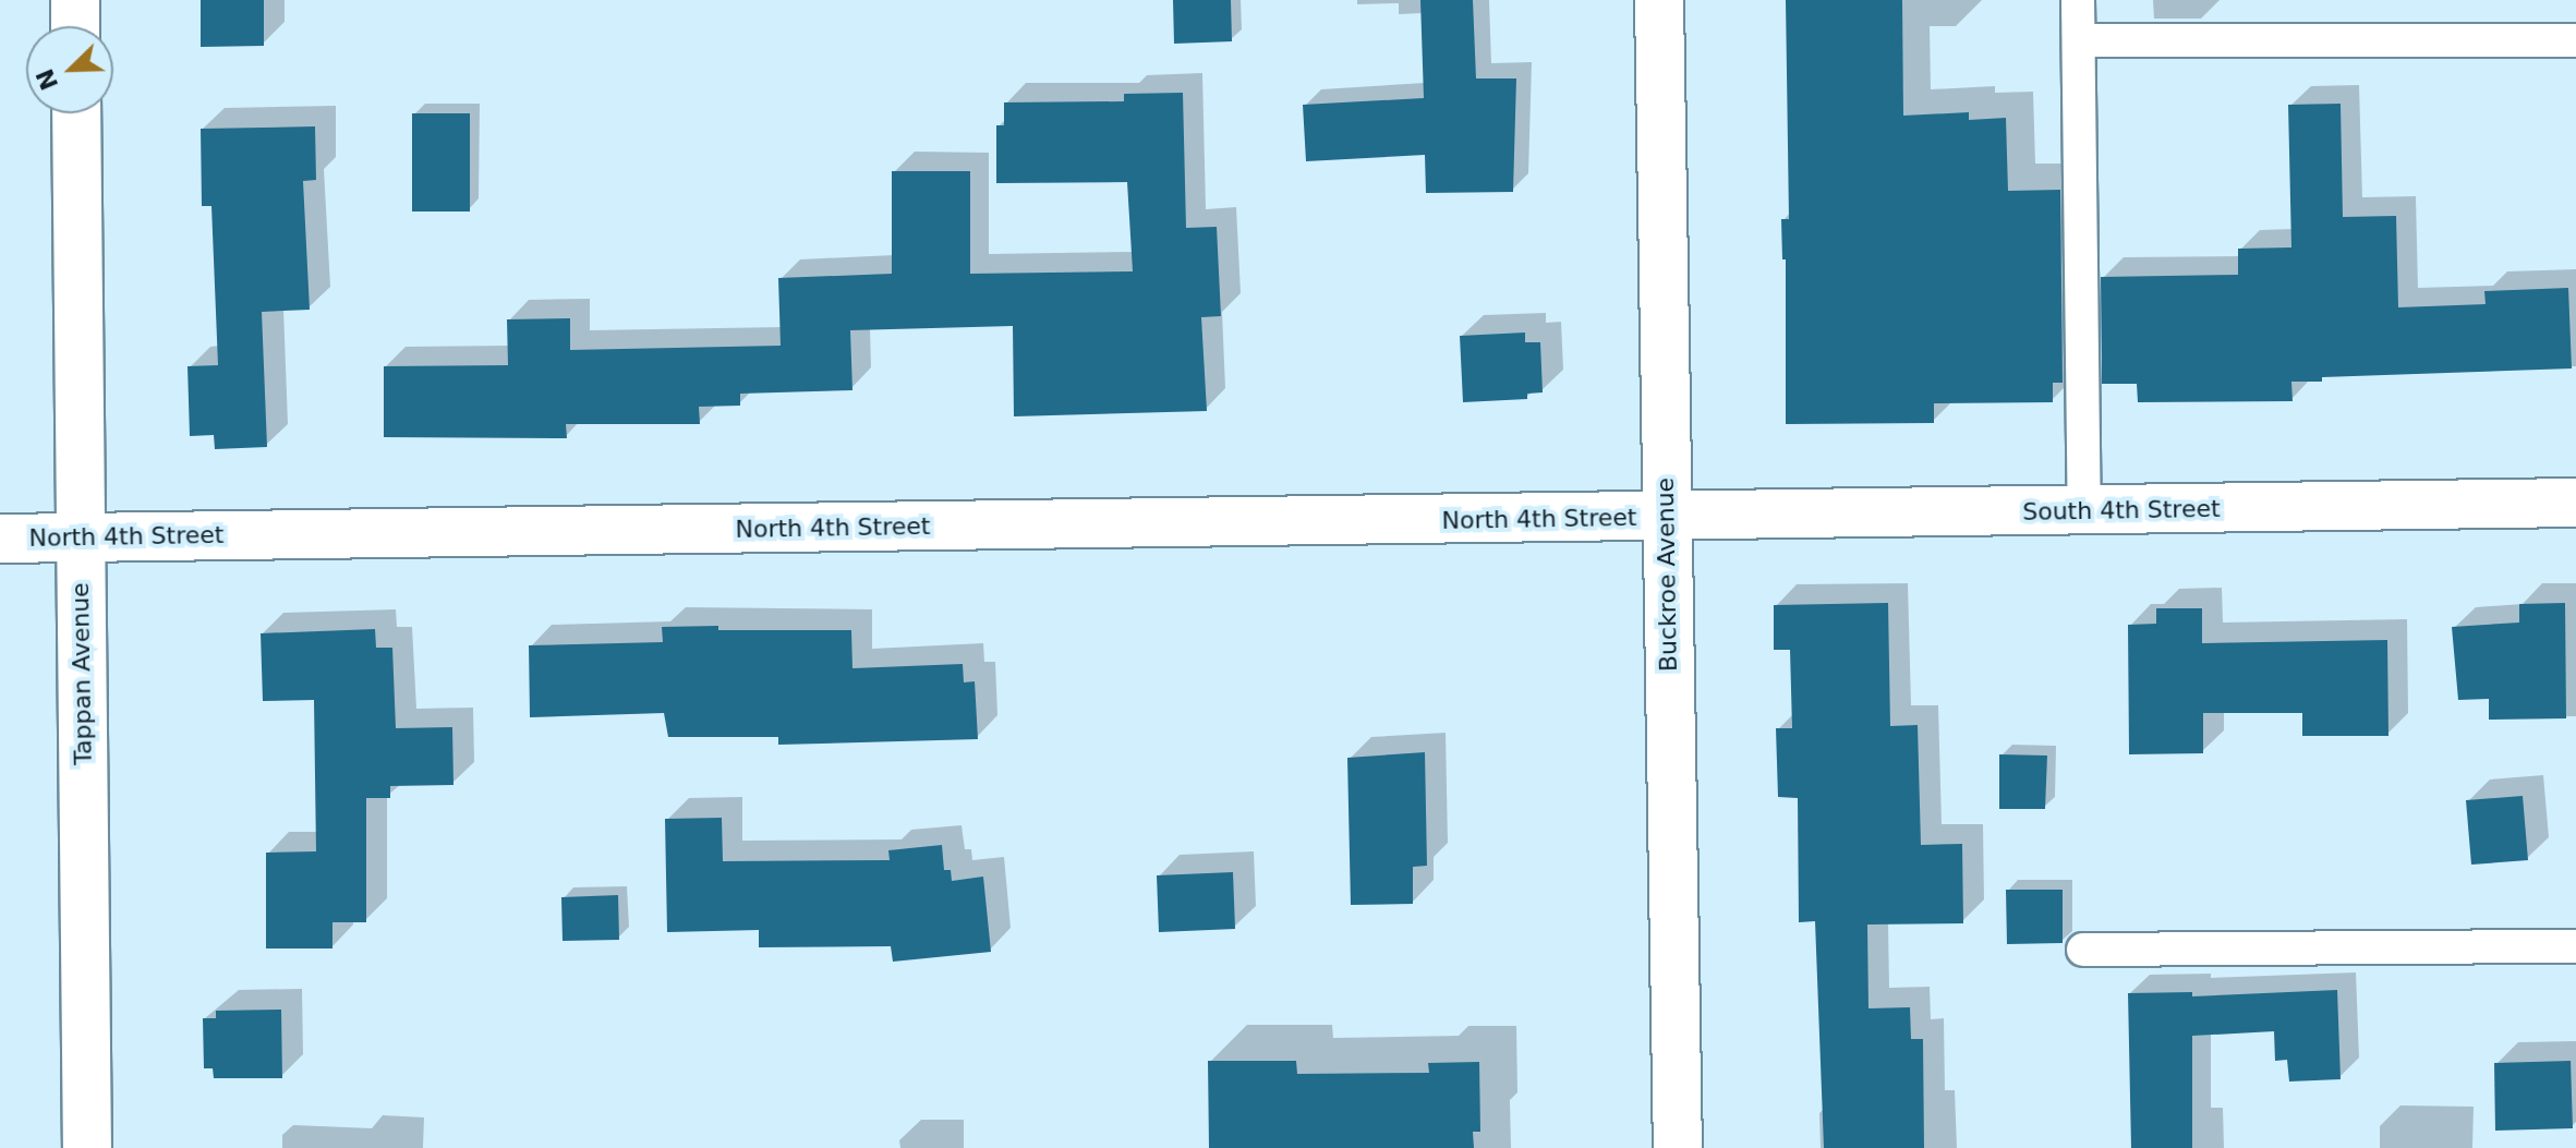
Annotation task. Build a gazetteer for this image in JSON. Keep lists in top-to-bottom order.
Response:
{
  "streets": {
    "street": [
      "South 4th Street",
      "North 4th Street",
      "Buckroe Avenue",
      "Tappan Avenue"
    ]
  },
  "crossings": [
    ["South 4th Street", "North 4th Street"],
    ["South 4th Street", "Buckroe Avenue"],
    ["North 4th Street", "Buckroe Avenue"],
    ["North 4th Street", "Tappan Avenue"]
  ],
  "north": "bottom left"
}
